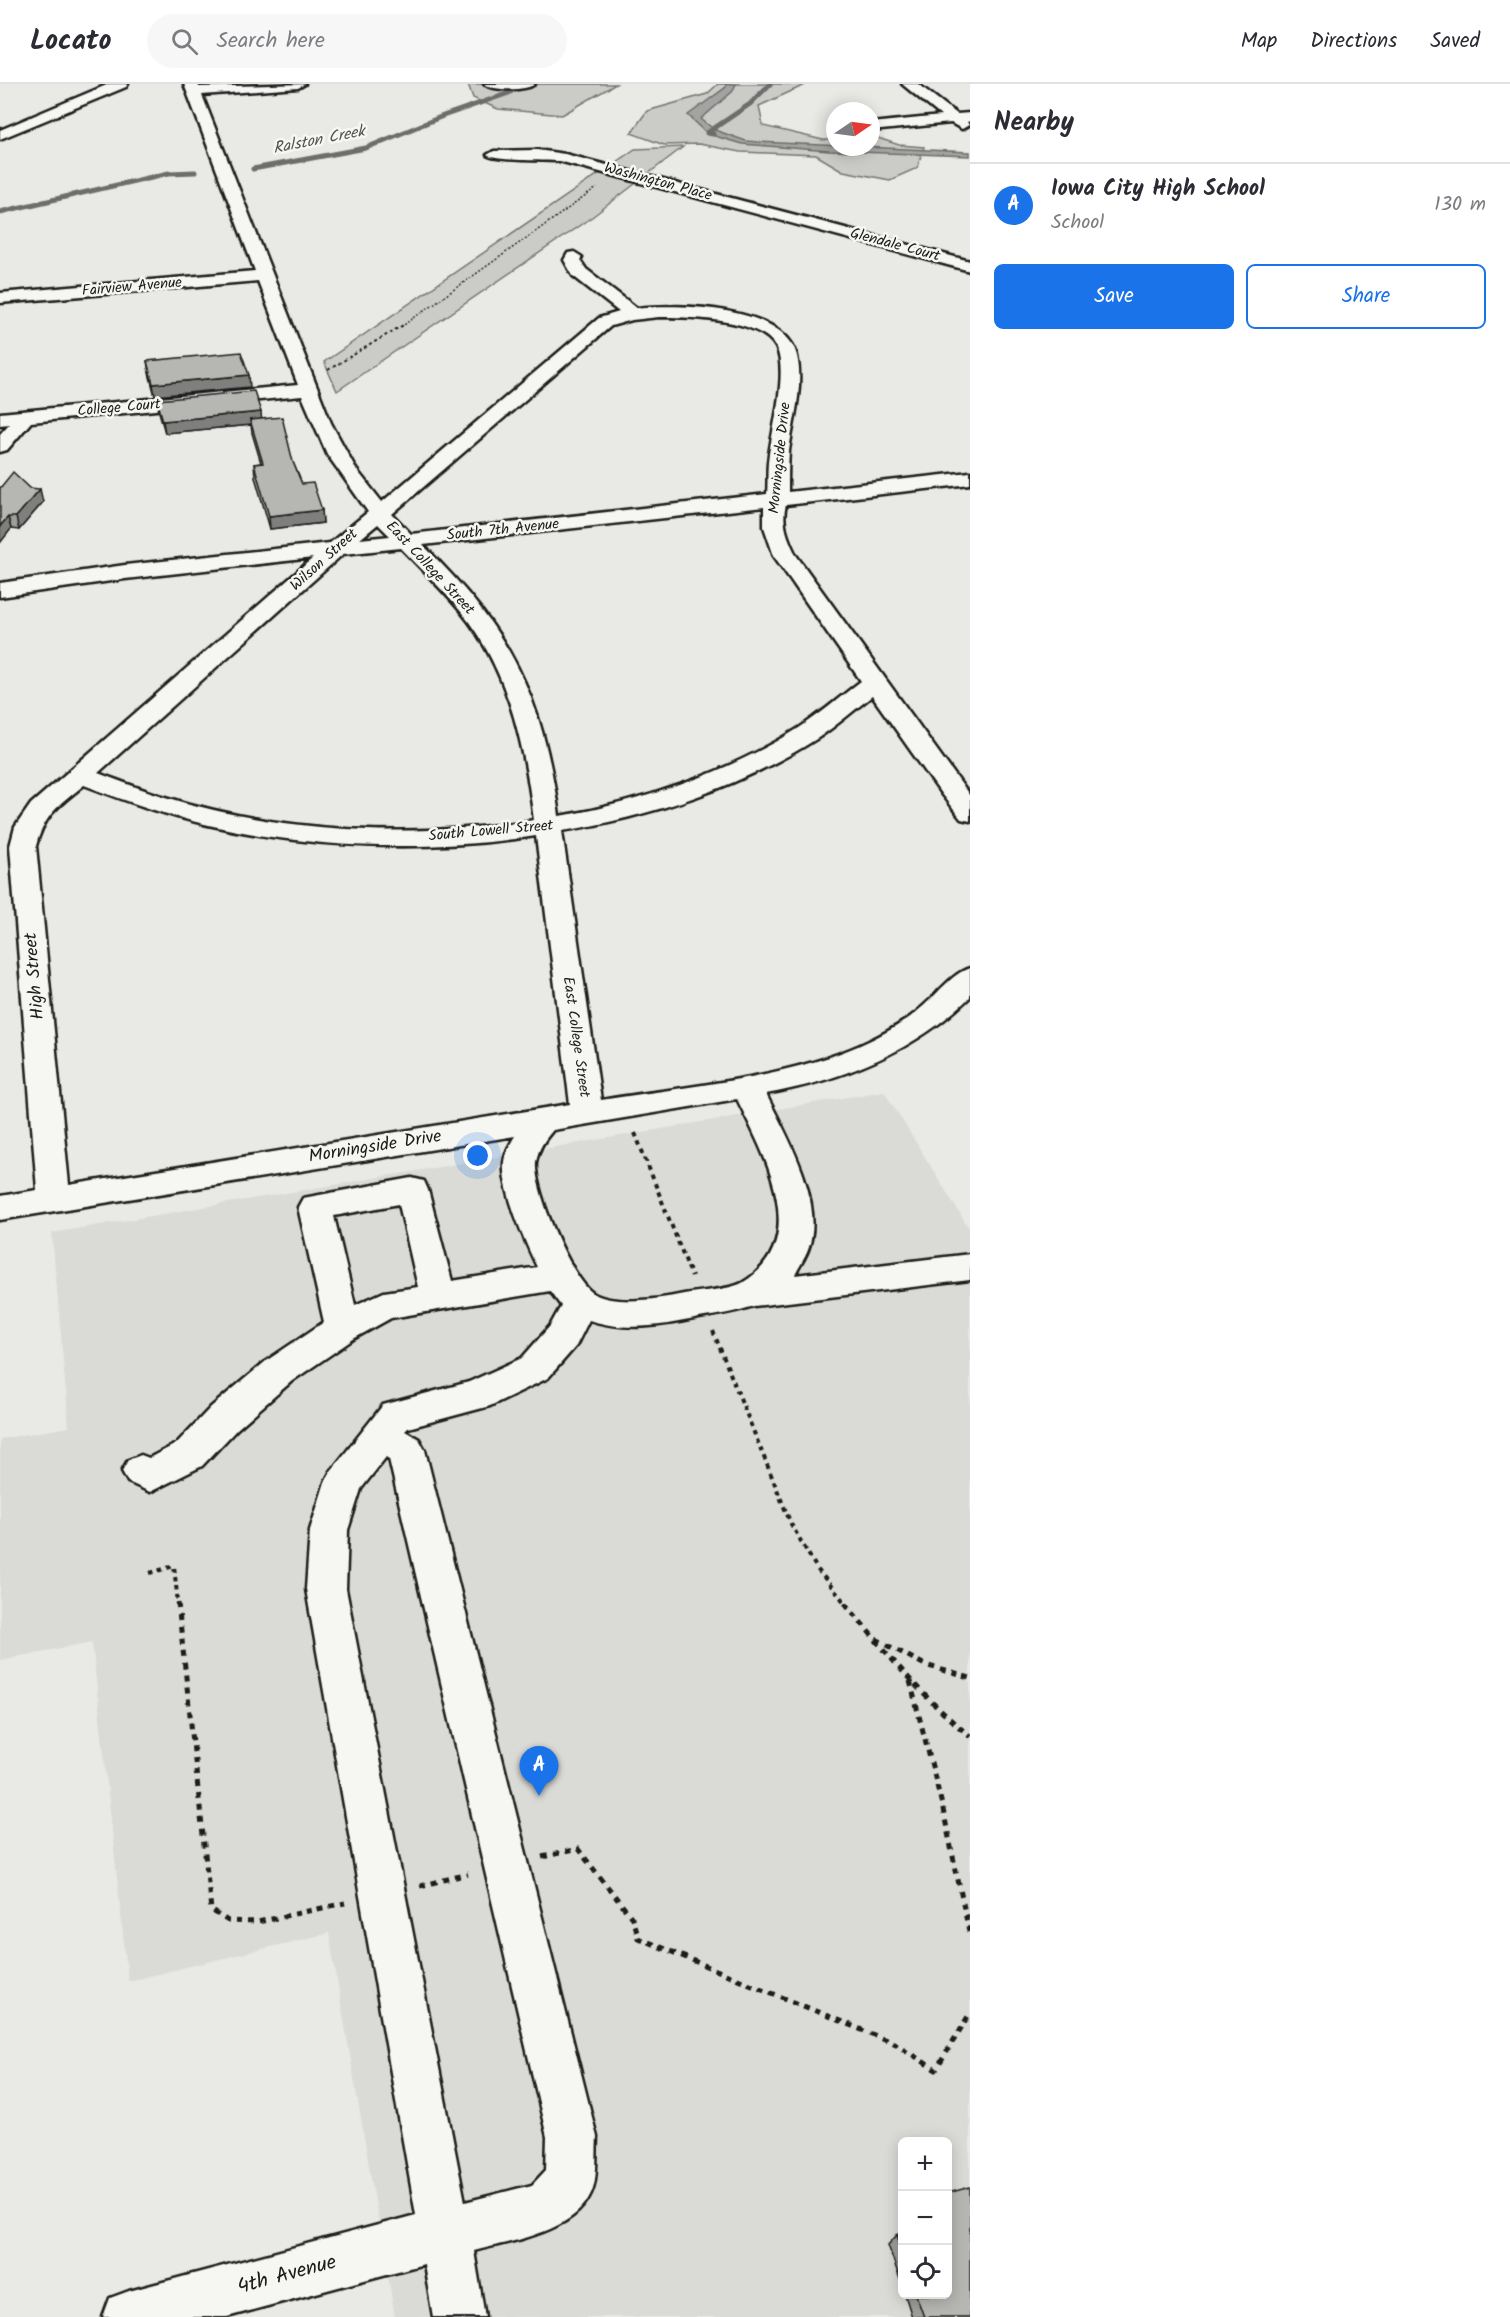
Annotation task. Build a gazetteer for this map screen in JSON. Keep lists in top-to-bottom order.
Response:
{
  "streets": {
    "street": [
      "Washington Place",
      "Glendale Court",
      "Fairview Avenue",
      "College Court",
      "Morningside Drive",
      "South 7th Avenue",
      "Wilson Street",
      "East College Street",
      "South Lowell Street",
      "High Street",
      "4th Avenue"
    ]
  },
  "crossings": [
    ["Washington Place", "Glendale Court"],
    ["Fairview Avenue", "East College Street"],
    ["College Court", "East College Street"],
    ["Morningside Drive", "South 7th Avenue"],
    ["Morningside Drive", "Wilson Street"],
    ["Morningside Drive", "East College Street"],
    ["Morningside Drive", "South Lowell Street"],
    ["Morningside Drive", "High Street"],
    ["South 7th Avenue", "Wilson Street"],
    ["South 7th Avenue", "East College Street"],
    ["Wilson Street", "East College Street"],
    ["Wilson Street", "South Lowell Street"],
    ["Wilson Street", "High Street"],
    ["East College Street", "South Lowell Street"],
    ["South Lowell Street", "High Street"]
  ],
  "water": ["Ralston Creek"],
  "north": "right",
  "page": {
    "header": "Locato",
    "search": "Search here",
    "nav": ["Map", "Directions", "Saved"],
    "heading": "Nearby",
    "list": [
      {
        "mark": "A",
        "name": "Iowa City High School",
        "note": "School",
        "value": "130 m"
      }
    ],
    "buttons": ["Save", "Share"],
    "pins": "A",
    "map_buttons": ["+", "−"]
  }
}
